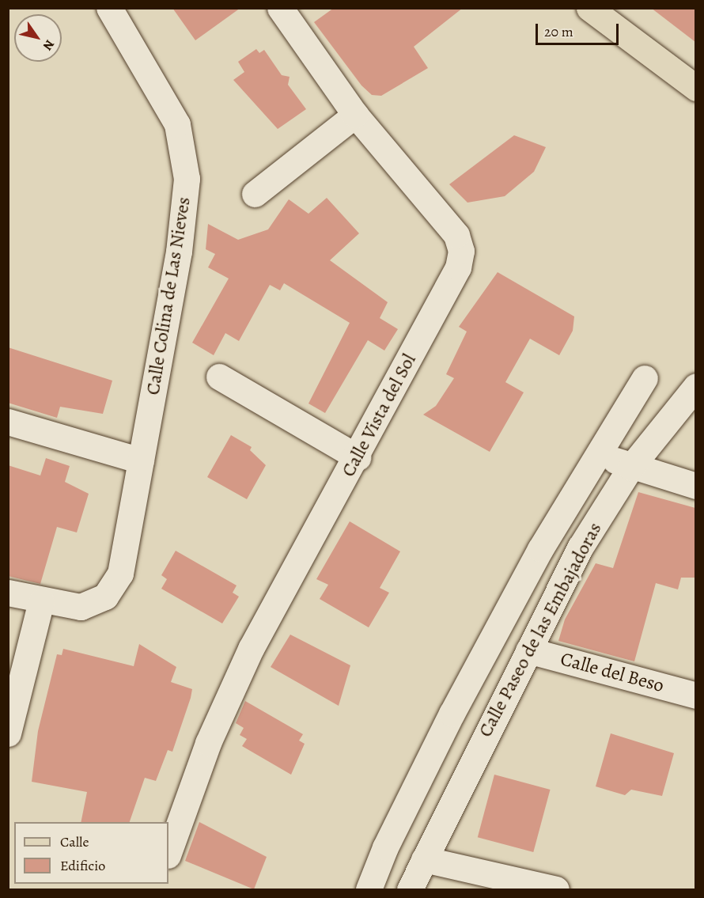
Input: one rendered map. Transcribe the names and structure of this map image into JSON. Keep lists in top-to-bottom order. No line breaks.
{"streets":{"street":["Calle Colina de Las Nieves","Calle Vista del Sol","Calle Paseo de las Embajadoras","Calle del Beso"]},"crossings":[["Calle Paseo de las Embajadoras","Calle del Beso"]],"legend":["Calle","Edificio"],"scale_bar":"20 m","north":"bottom right"}
